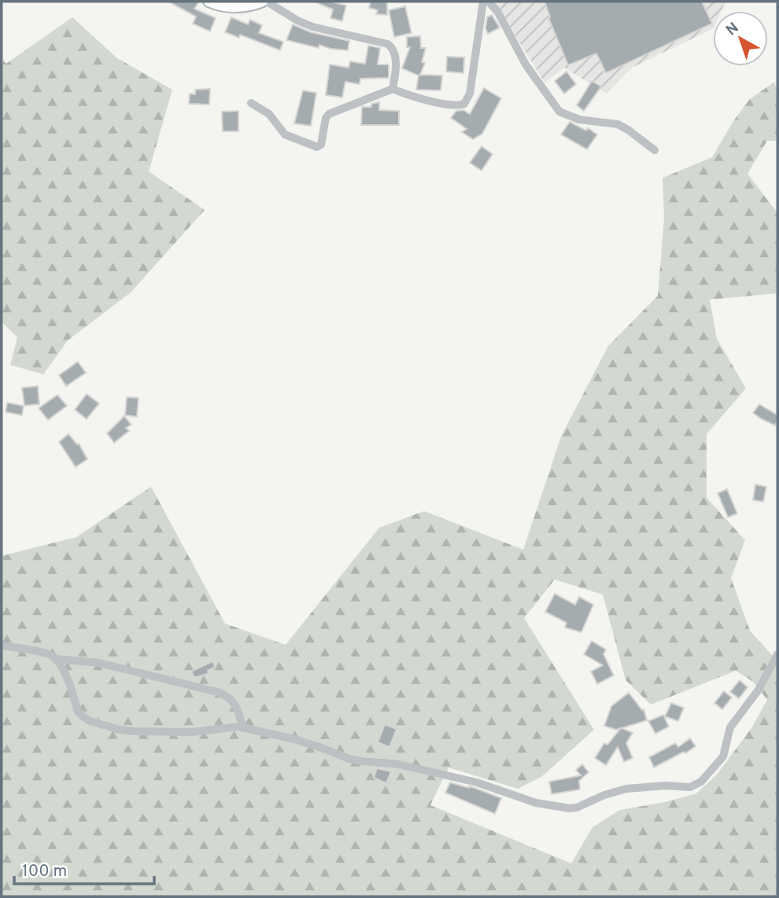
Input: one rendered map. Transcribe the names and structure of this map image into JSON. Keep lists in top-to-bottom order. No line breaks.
{"scale_bar":"100 m","north":"top left"}
